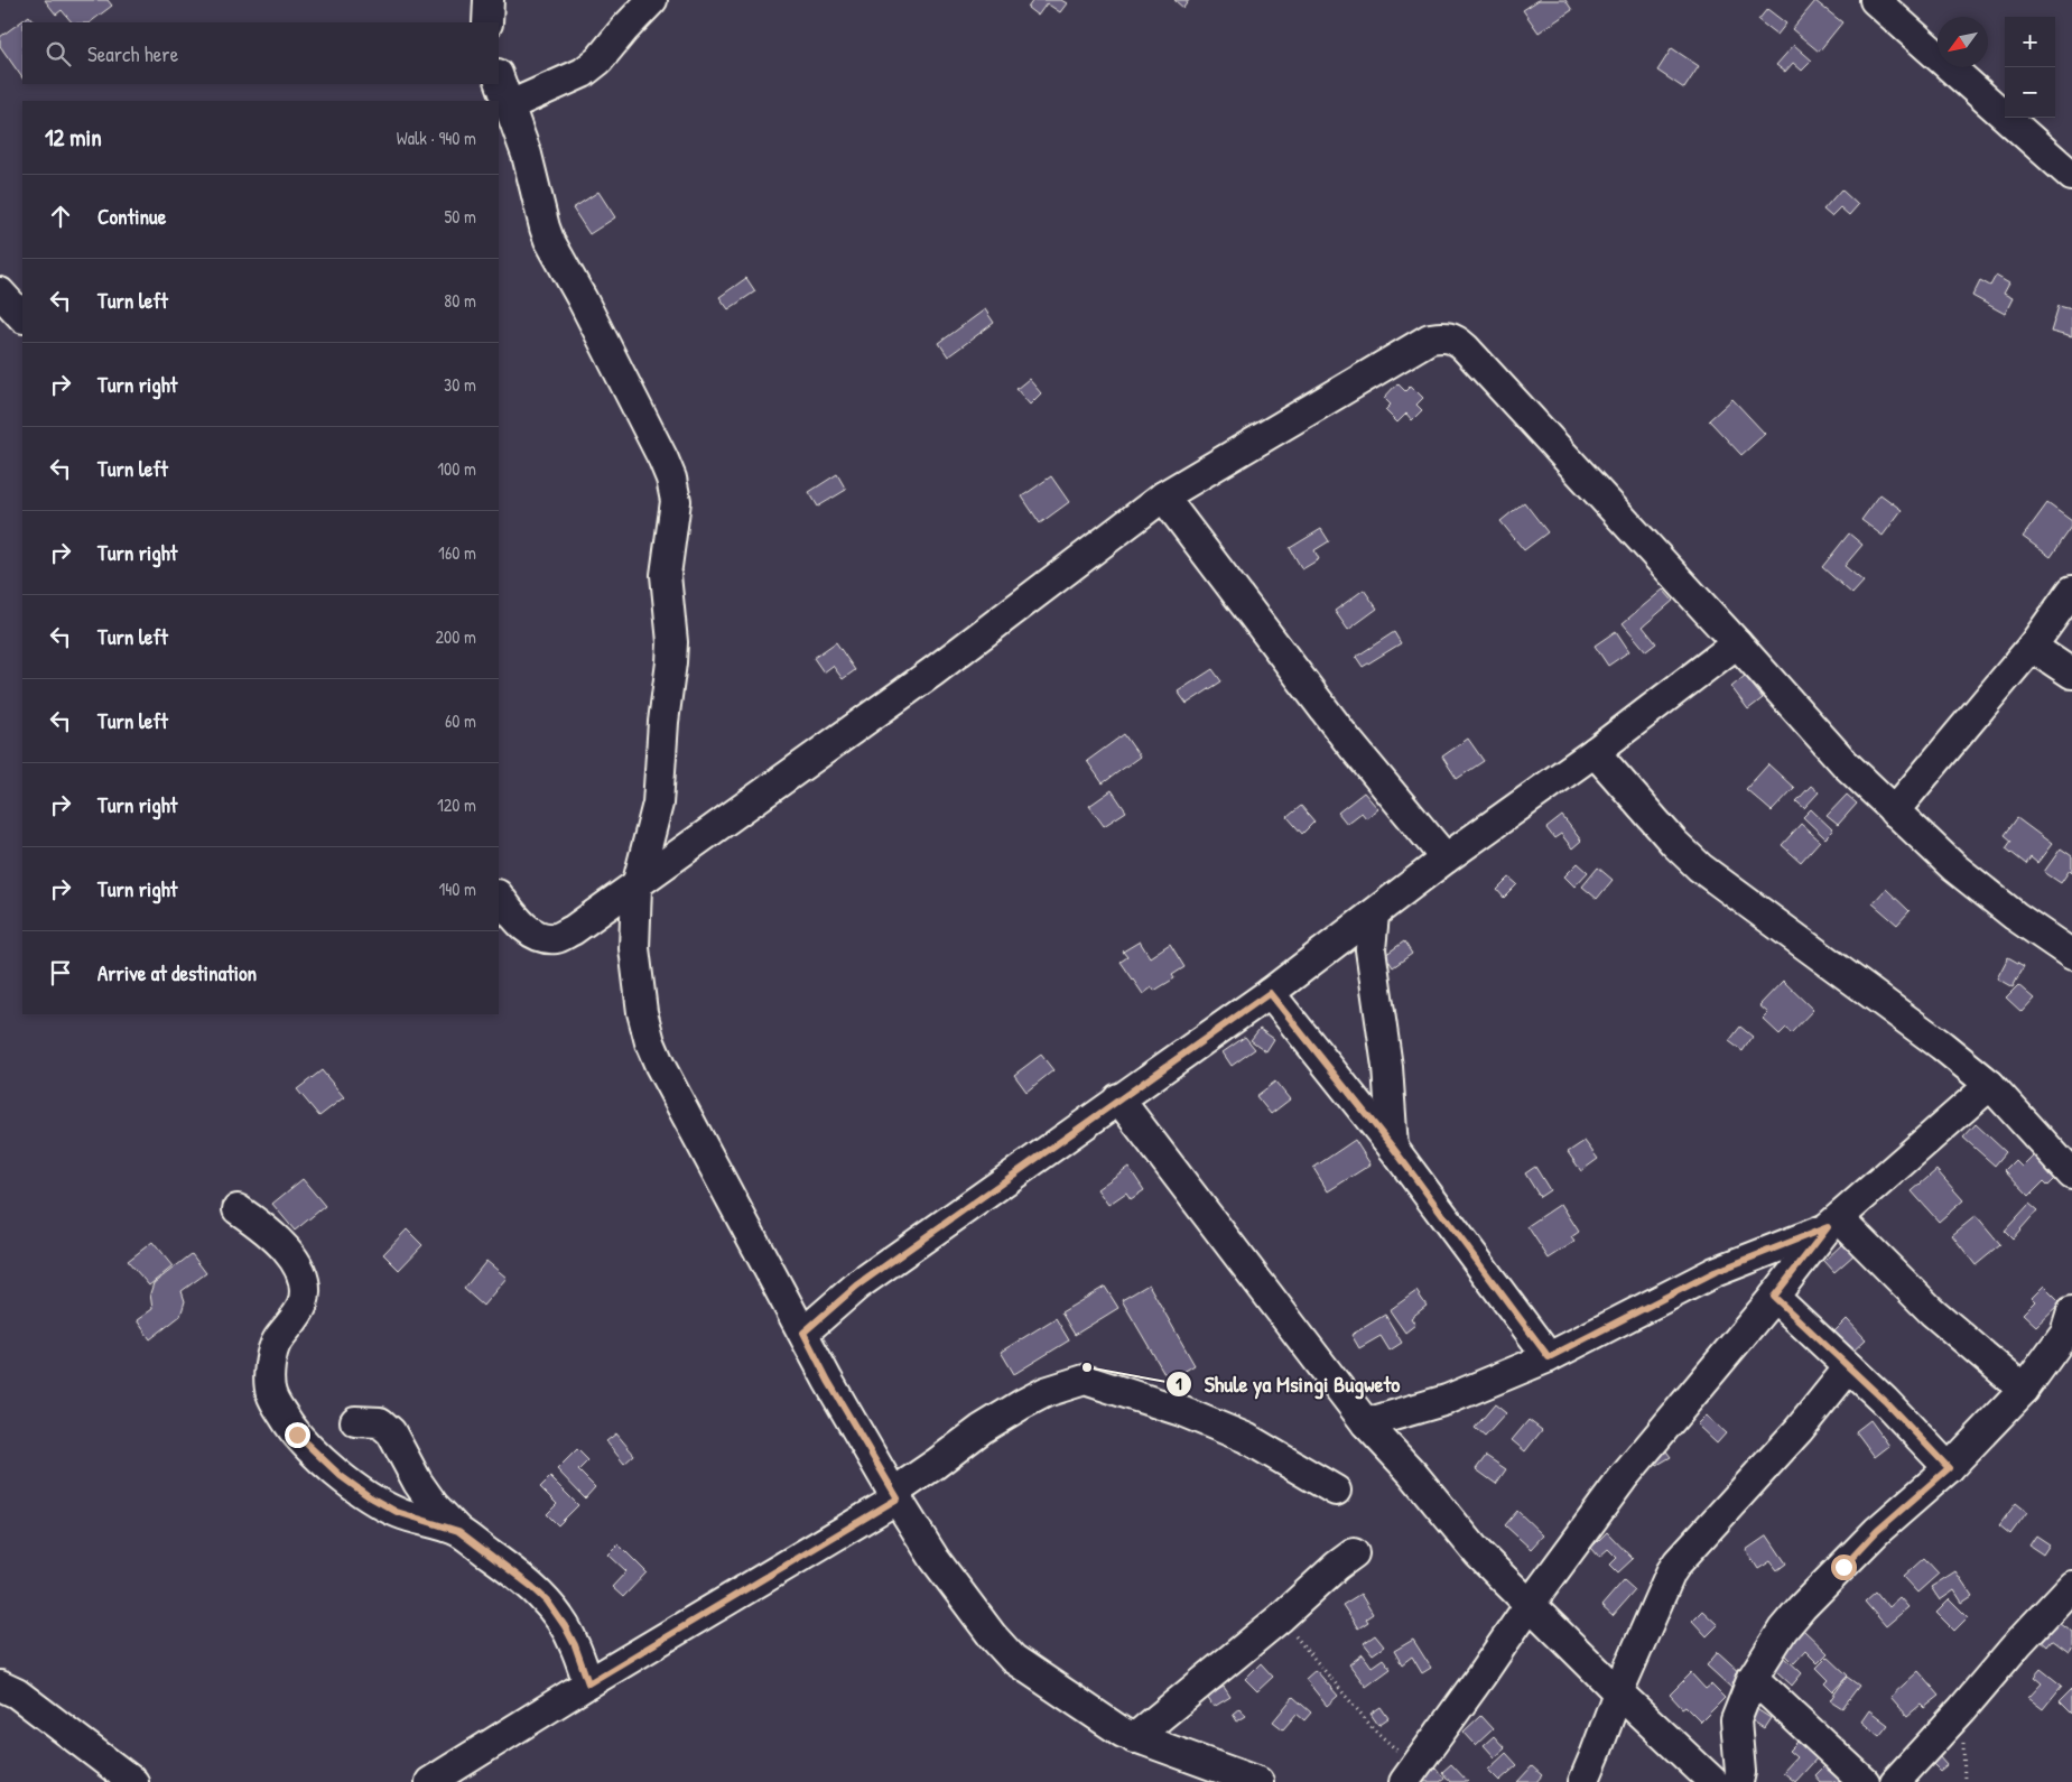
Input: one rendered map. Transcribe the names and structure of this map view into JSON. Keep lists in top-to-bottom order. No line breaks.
{"places":["Shule ya Msingi Bugweto"],"north":"bottom left","page":{"map_buttons":["+","−"],"search":"Search here","heading":["12 min","Walk · 940 m"],"list":[["Continue","50 m"],["Turn left","80 m"],["Turn right","30 m"],["Turn left","100 m"],["Turn right","160 m"],["Turn left","200 m"],["Turn left","60 m"],["Turn right","120 m"],["Turn right","140 m"],"Arrive at destination"]}}
